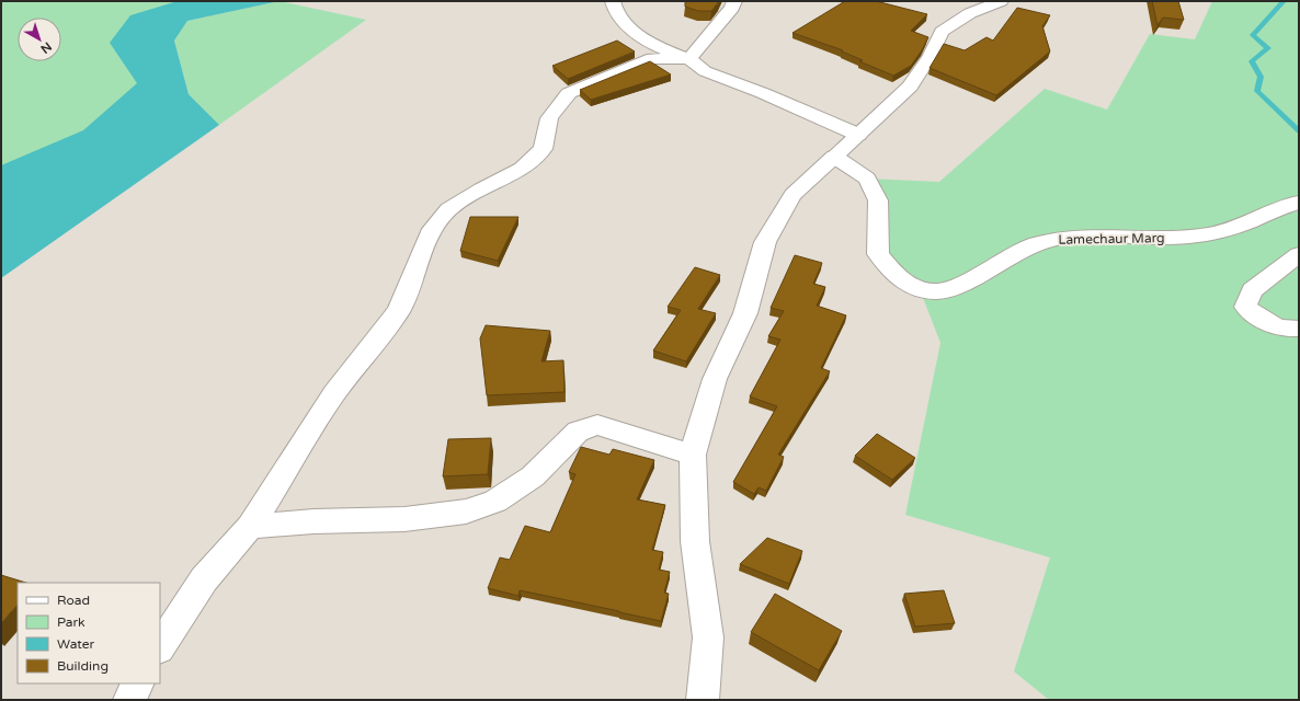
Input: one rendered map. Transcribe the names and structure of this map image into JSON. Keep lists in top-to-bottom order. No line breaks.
{"streets":{"street":["Lamechaur Marg"]},"legend":["Road","Park","Water","Building"],"north":"bottom right"}
